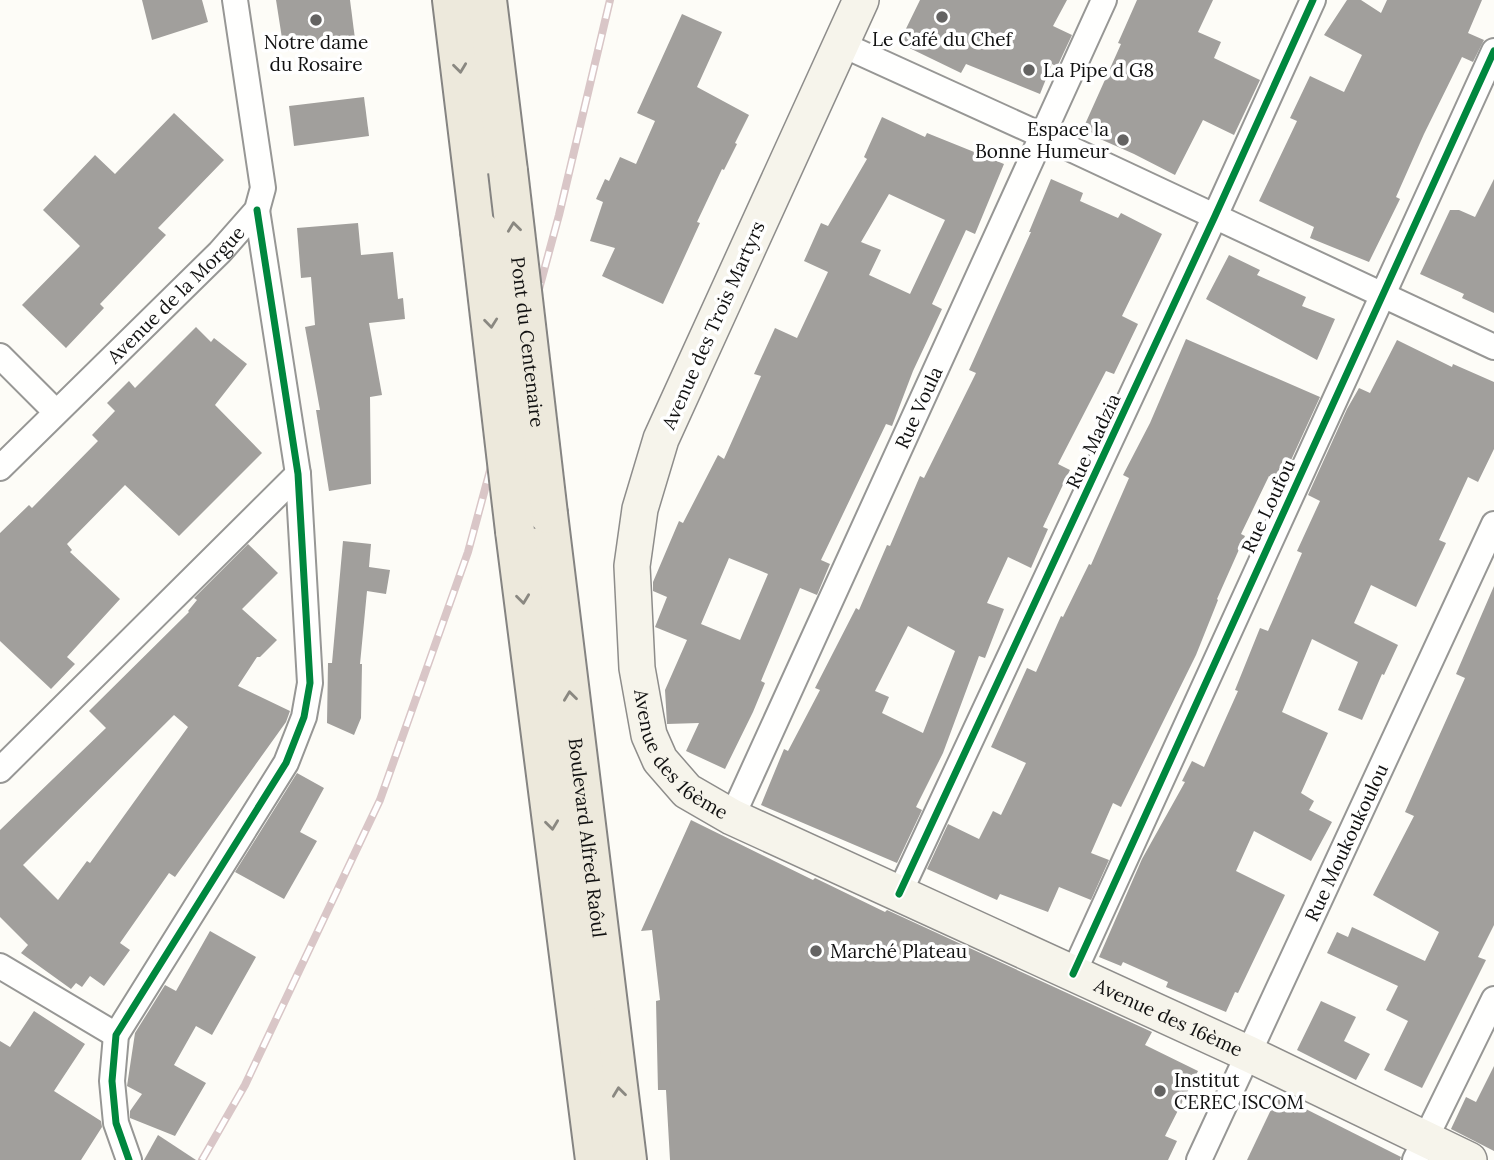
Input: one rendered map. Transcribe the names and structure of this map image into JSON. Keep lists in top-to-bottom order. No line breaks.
{"streets":{"main road":["Avenue des Trois Martyrs","Pont du Centenaire","Avenue des 16ème","Boulevard Alfred Raôul"],"street":["Avenue de la Morgue","Rue Voula","Rue Madzia","Rue Loufou","Rue Moukoukoulou"]},"crossings":[["Avenue des Trois Martyrs","Avenue des 16ème"],["Pont du Centenaire","Boulevard Alfred Raôul"],["Rue Voula","Avenue des 16ème"],["Rue Madzia","Avenue des 16ème"],["Rue Loufou","Avenue des 16ème"],["Avenue des 16ème","Rue Moukoukoulou"]],"places":["Le Café du Chef","Notre dame du Rosaire","La Pipe d G8","Espace la Bonne Humeur","Marché Plateau","Institut CEREC ISCOM"]}
